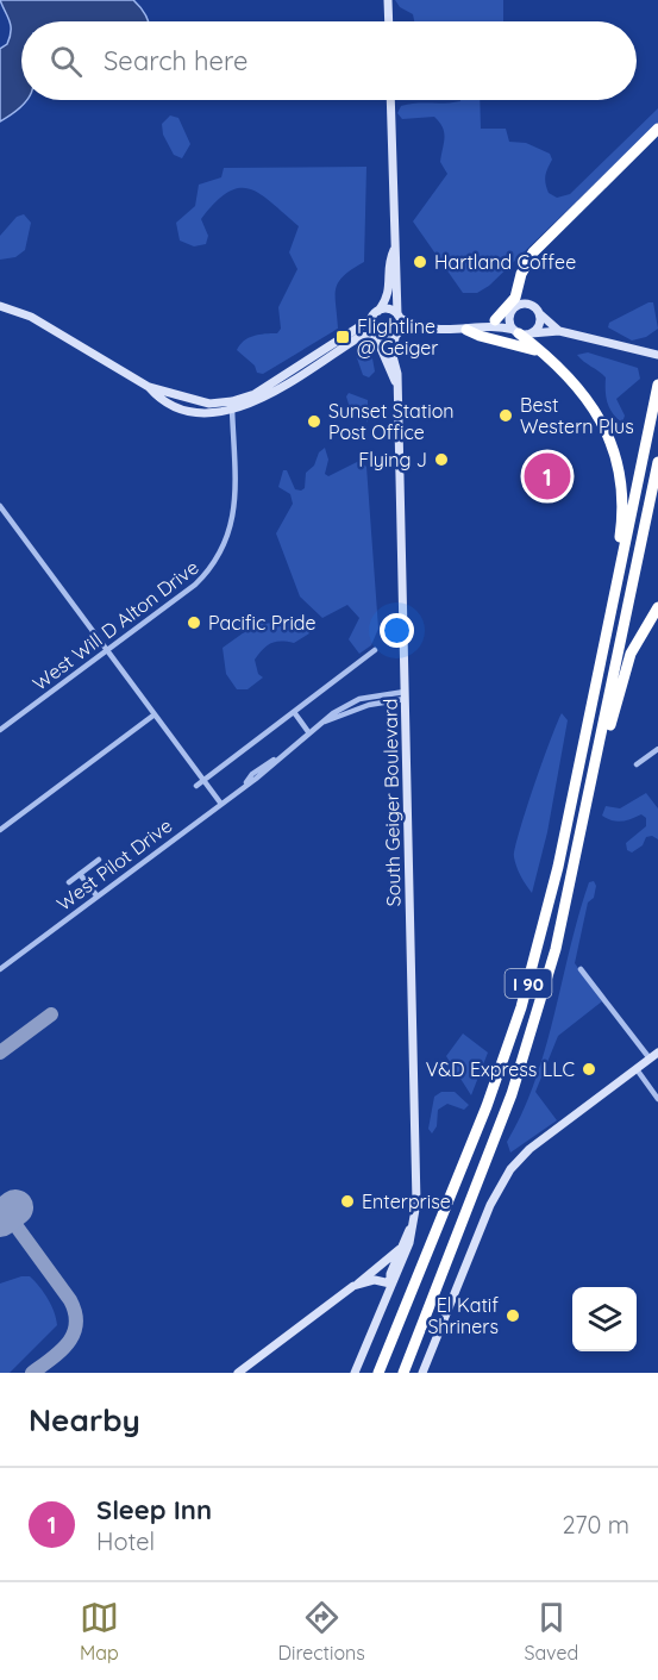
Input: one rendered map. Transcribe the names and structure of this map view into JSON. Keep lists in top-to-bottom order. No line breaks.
{"streets":{"highway":["I 90"],"street":["West Will D Alton Drive","South Geiger Boulevard","West Pilot Drive"]},"crossings":[["South Geiger Boulevard","West Pilot Drive"]],"places":{"other":["Hartland Coffee","Best Western Plus","Sunset Station Post Office","Flying J","Pacific Pride","V&D Express LLC","Enterprise","El Katif Shriners"],"transit":["Flightline @ Geiger"]},"page":{"search":"Search here","pins":"1","heading":"Nearby","list":[{"mark":"1","name":"Sleep Inn","note":"Hotel","value":"270 m"}],"nav":["Map","Directions","Saved"]}}
